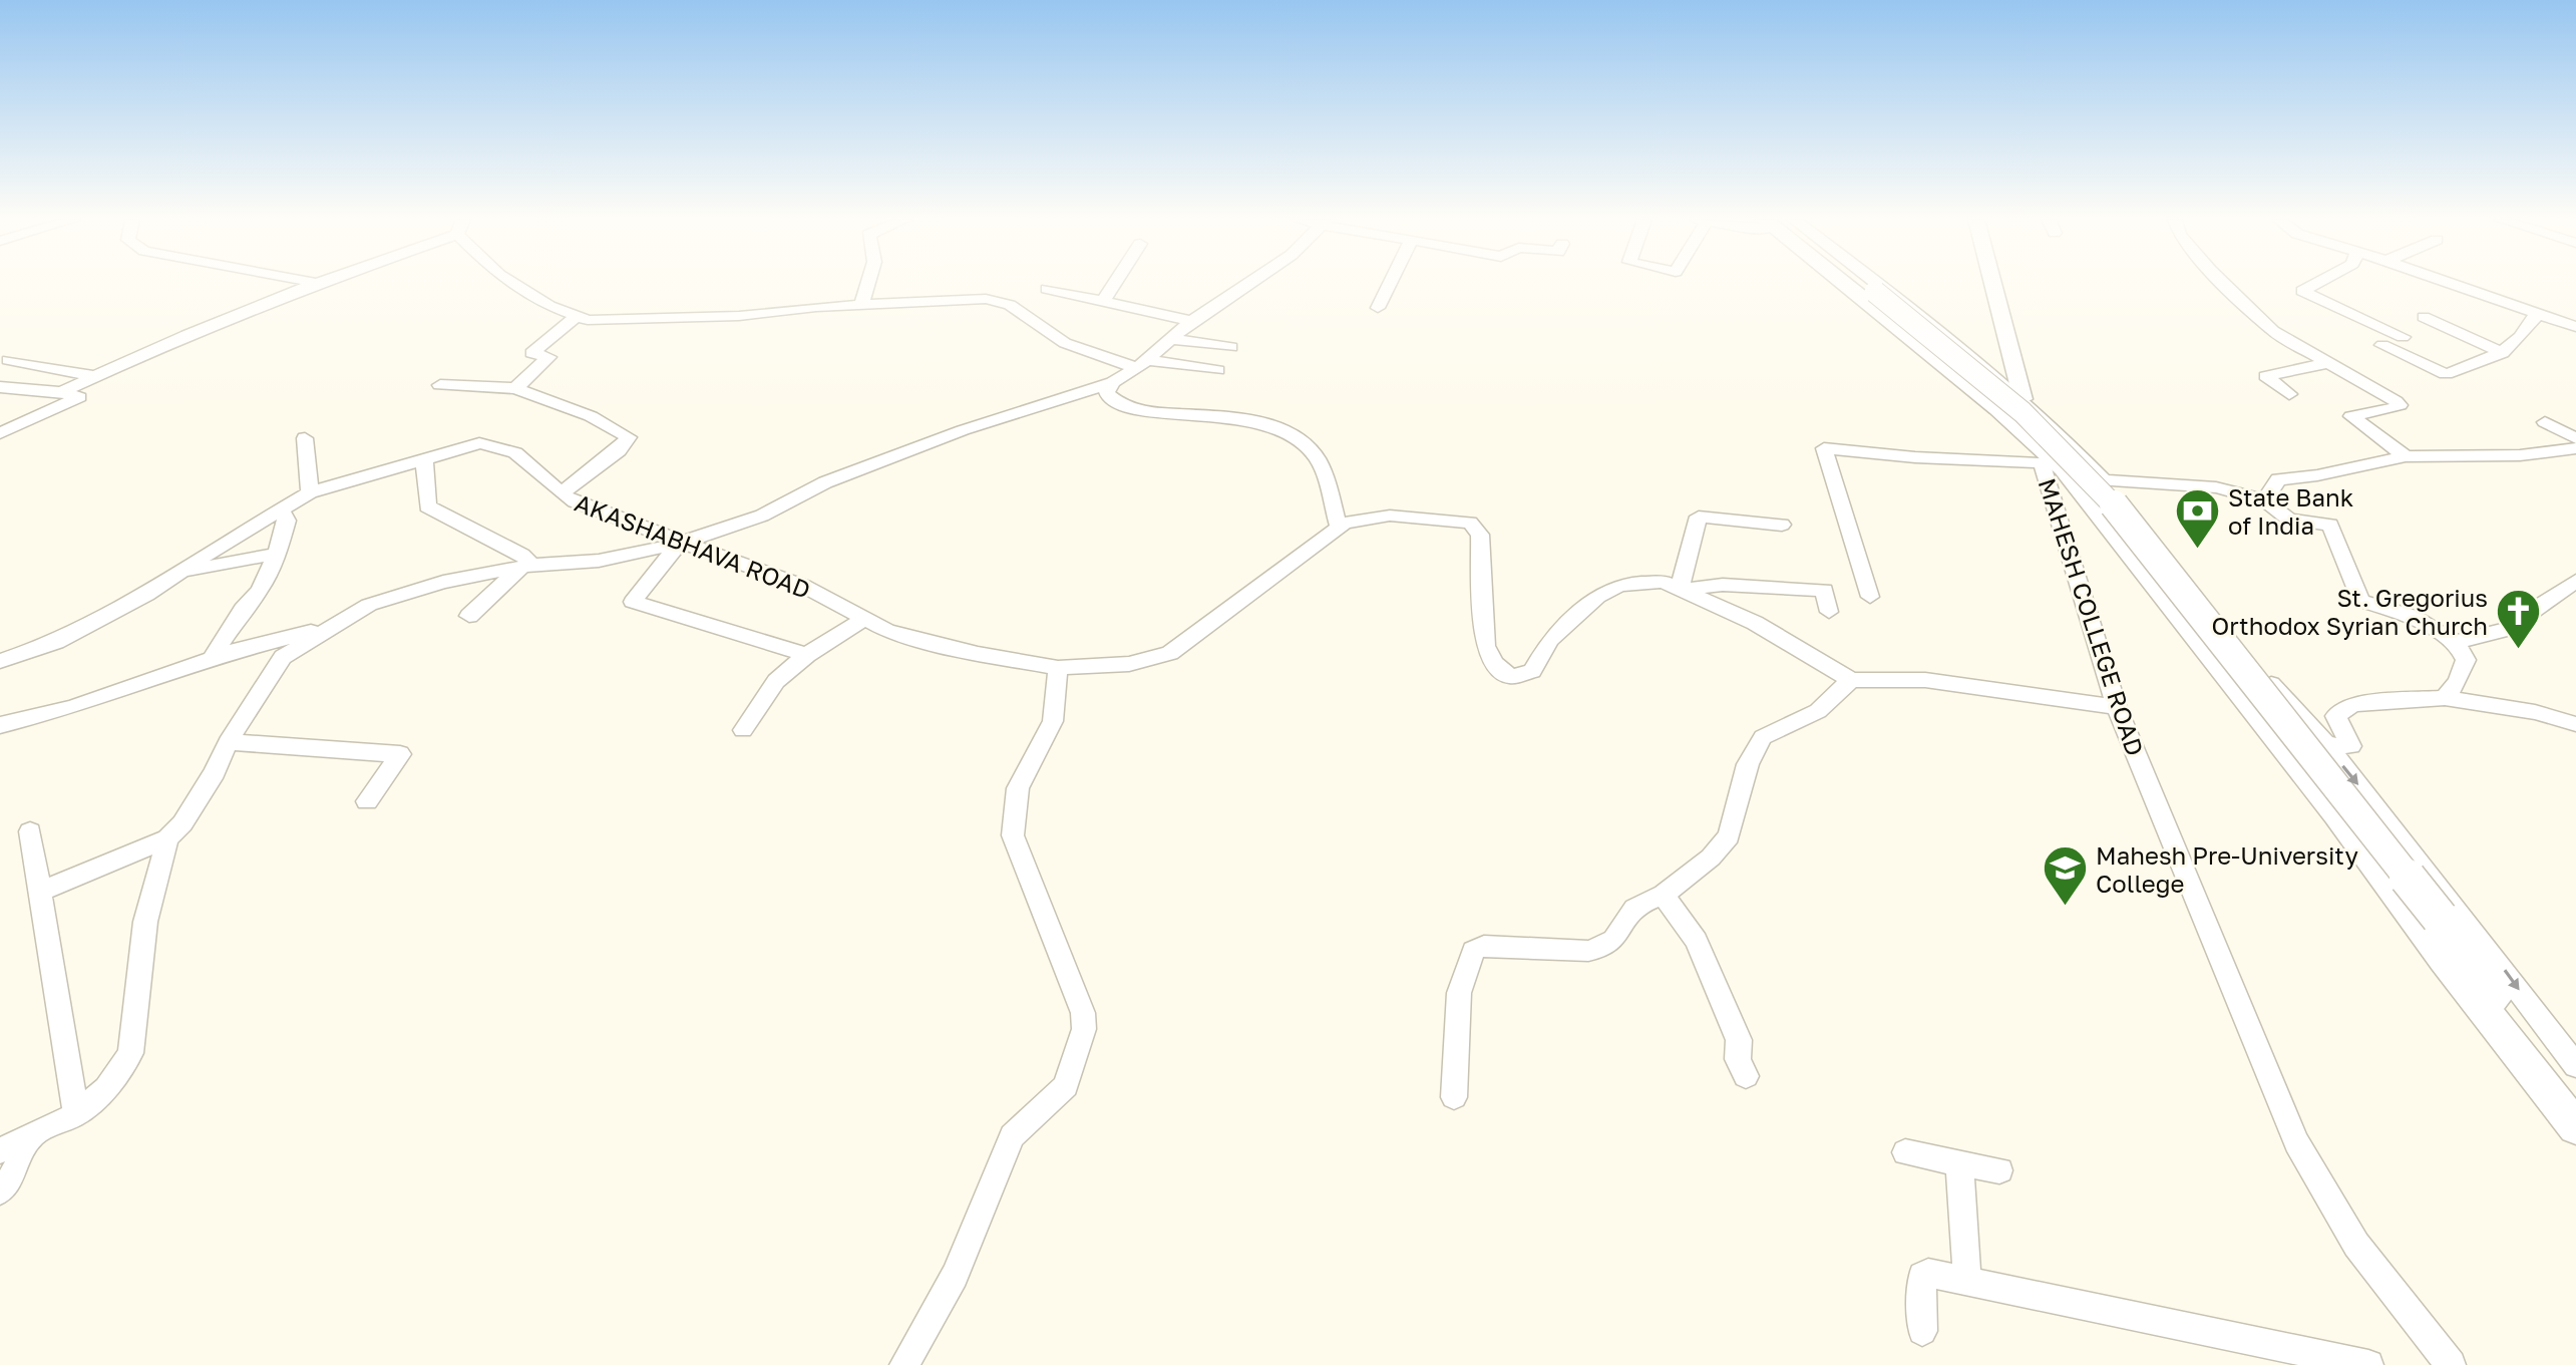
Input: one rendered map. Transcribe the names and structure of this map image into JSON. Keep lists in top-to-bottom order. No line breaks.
{"streets":{"street":["AKASHABHAVA ROAD","MAHESH COLLEGE ROAD"]},"places":{"bank":["State Bank of India"],"church":["St. Gregorius Orthodox Syrian Church"],"school or university":["Mahesh Pre-University College"]}}
